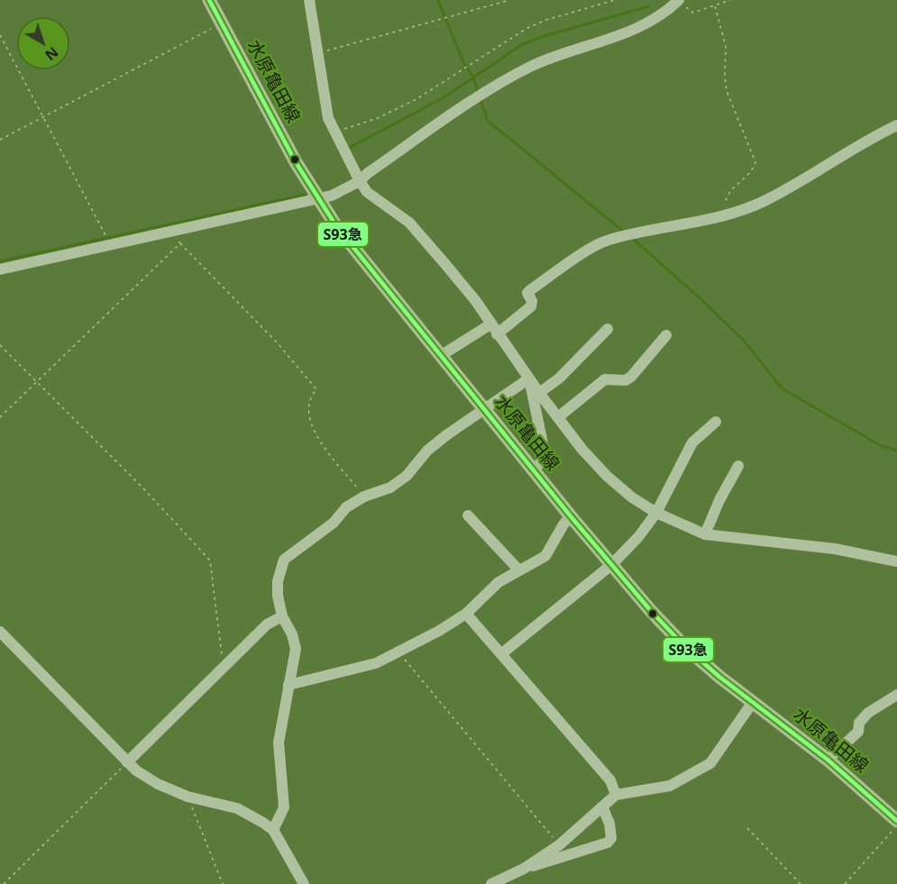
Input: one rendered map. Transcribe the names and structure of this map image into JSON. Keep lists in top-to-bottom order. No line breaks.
{"streets":{"main road":["水原亀田線"]},"lines":["transit line S93急"],"north":"bottom right"}
